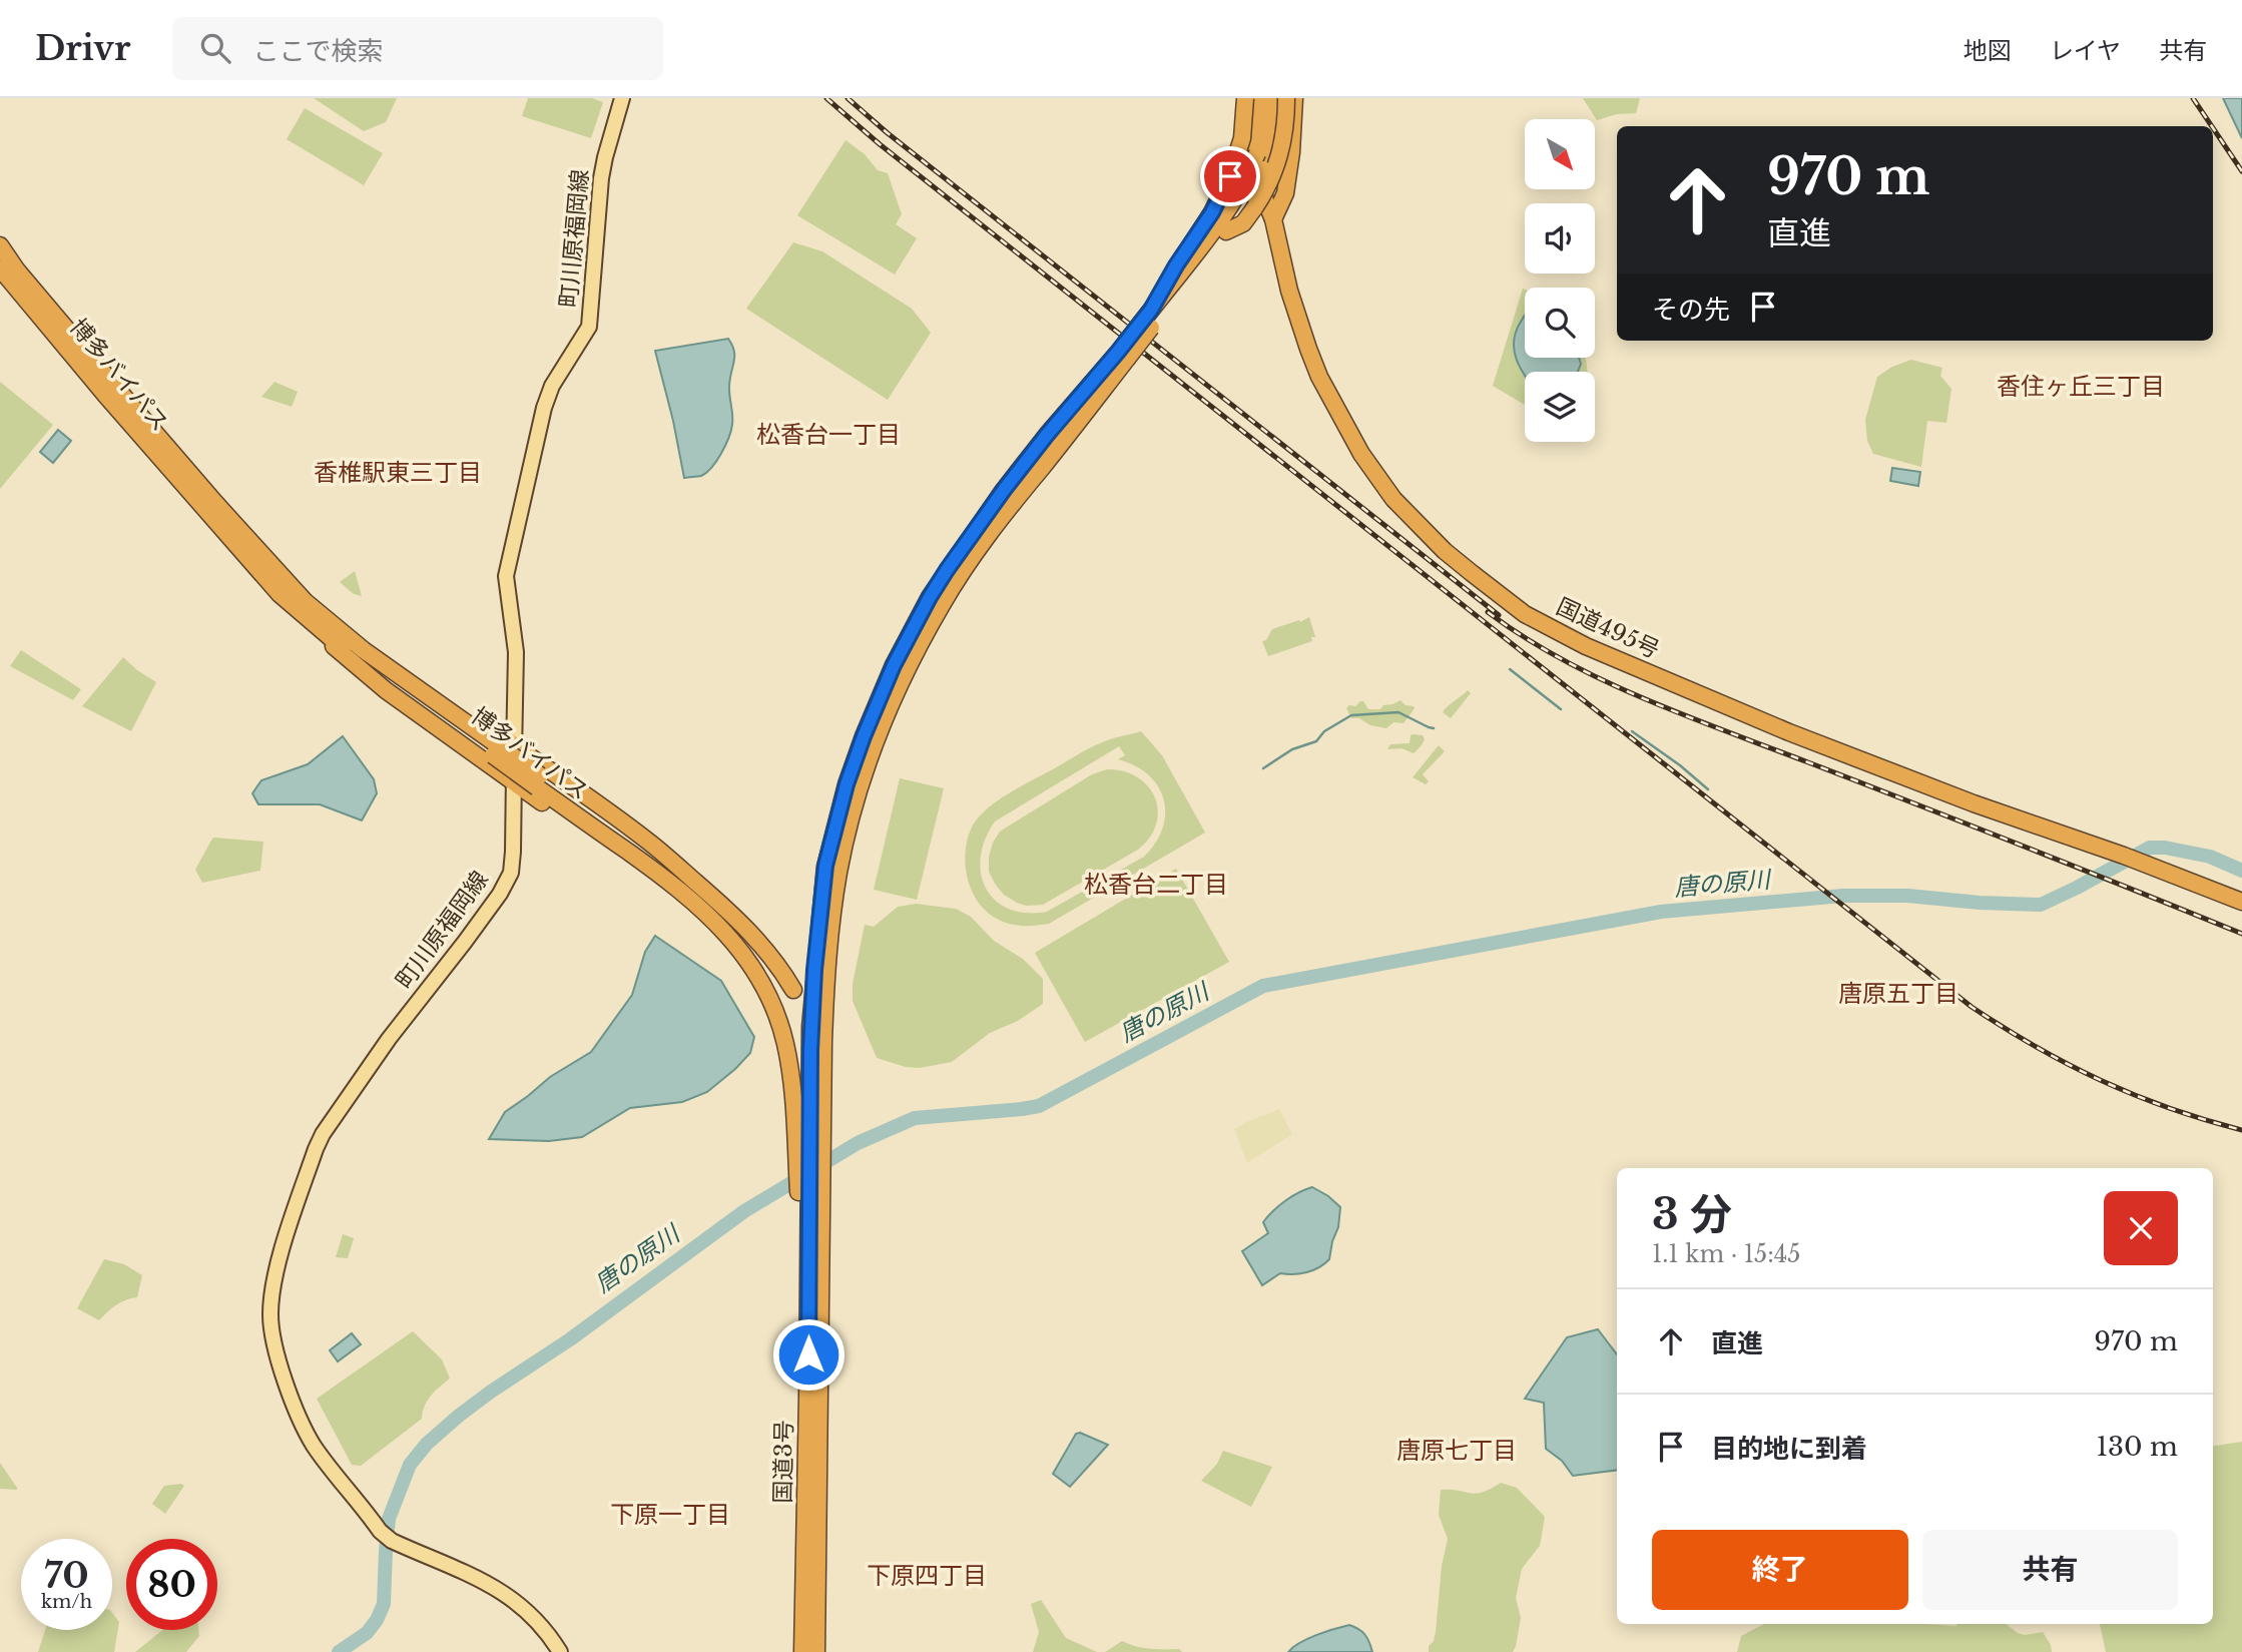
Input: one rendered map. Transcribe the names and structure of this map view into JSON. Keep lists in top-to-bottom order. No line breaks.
{"streets":{"highway":["博多バイパス","国道495号","国道3号"],"main road":["町川原福岡線"]},"crossings":[["博多バイパス","国道3号"]],"districts":["香住ヶ丘三丁目","松香台一丁目","香椎駅東三丁目","松香台二丁目","唐原五丁目","唐原七丁目","下原一丁目","下原四丁目"],"water":["唐の原川"],"north":"bottom right","page":{"header":"Drivr","search":"ここで検索","nav":["地図","レイヤ","共有"],"turn":["970 m","直進"],"then":"その先","heading":["3 分","1.1 km · 15:45"],"list":[{"name":"直進","value":"970 m"},{"name":"目的地に到着","value":"130 m"}],"buttons":["終了","共有"],"speed":"70 km/h","limit":"80"}}
